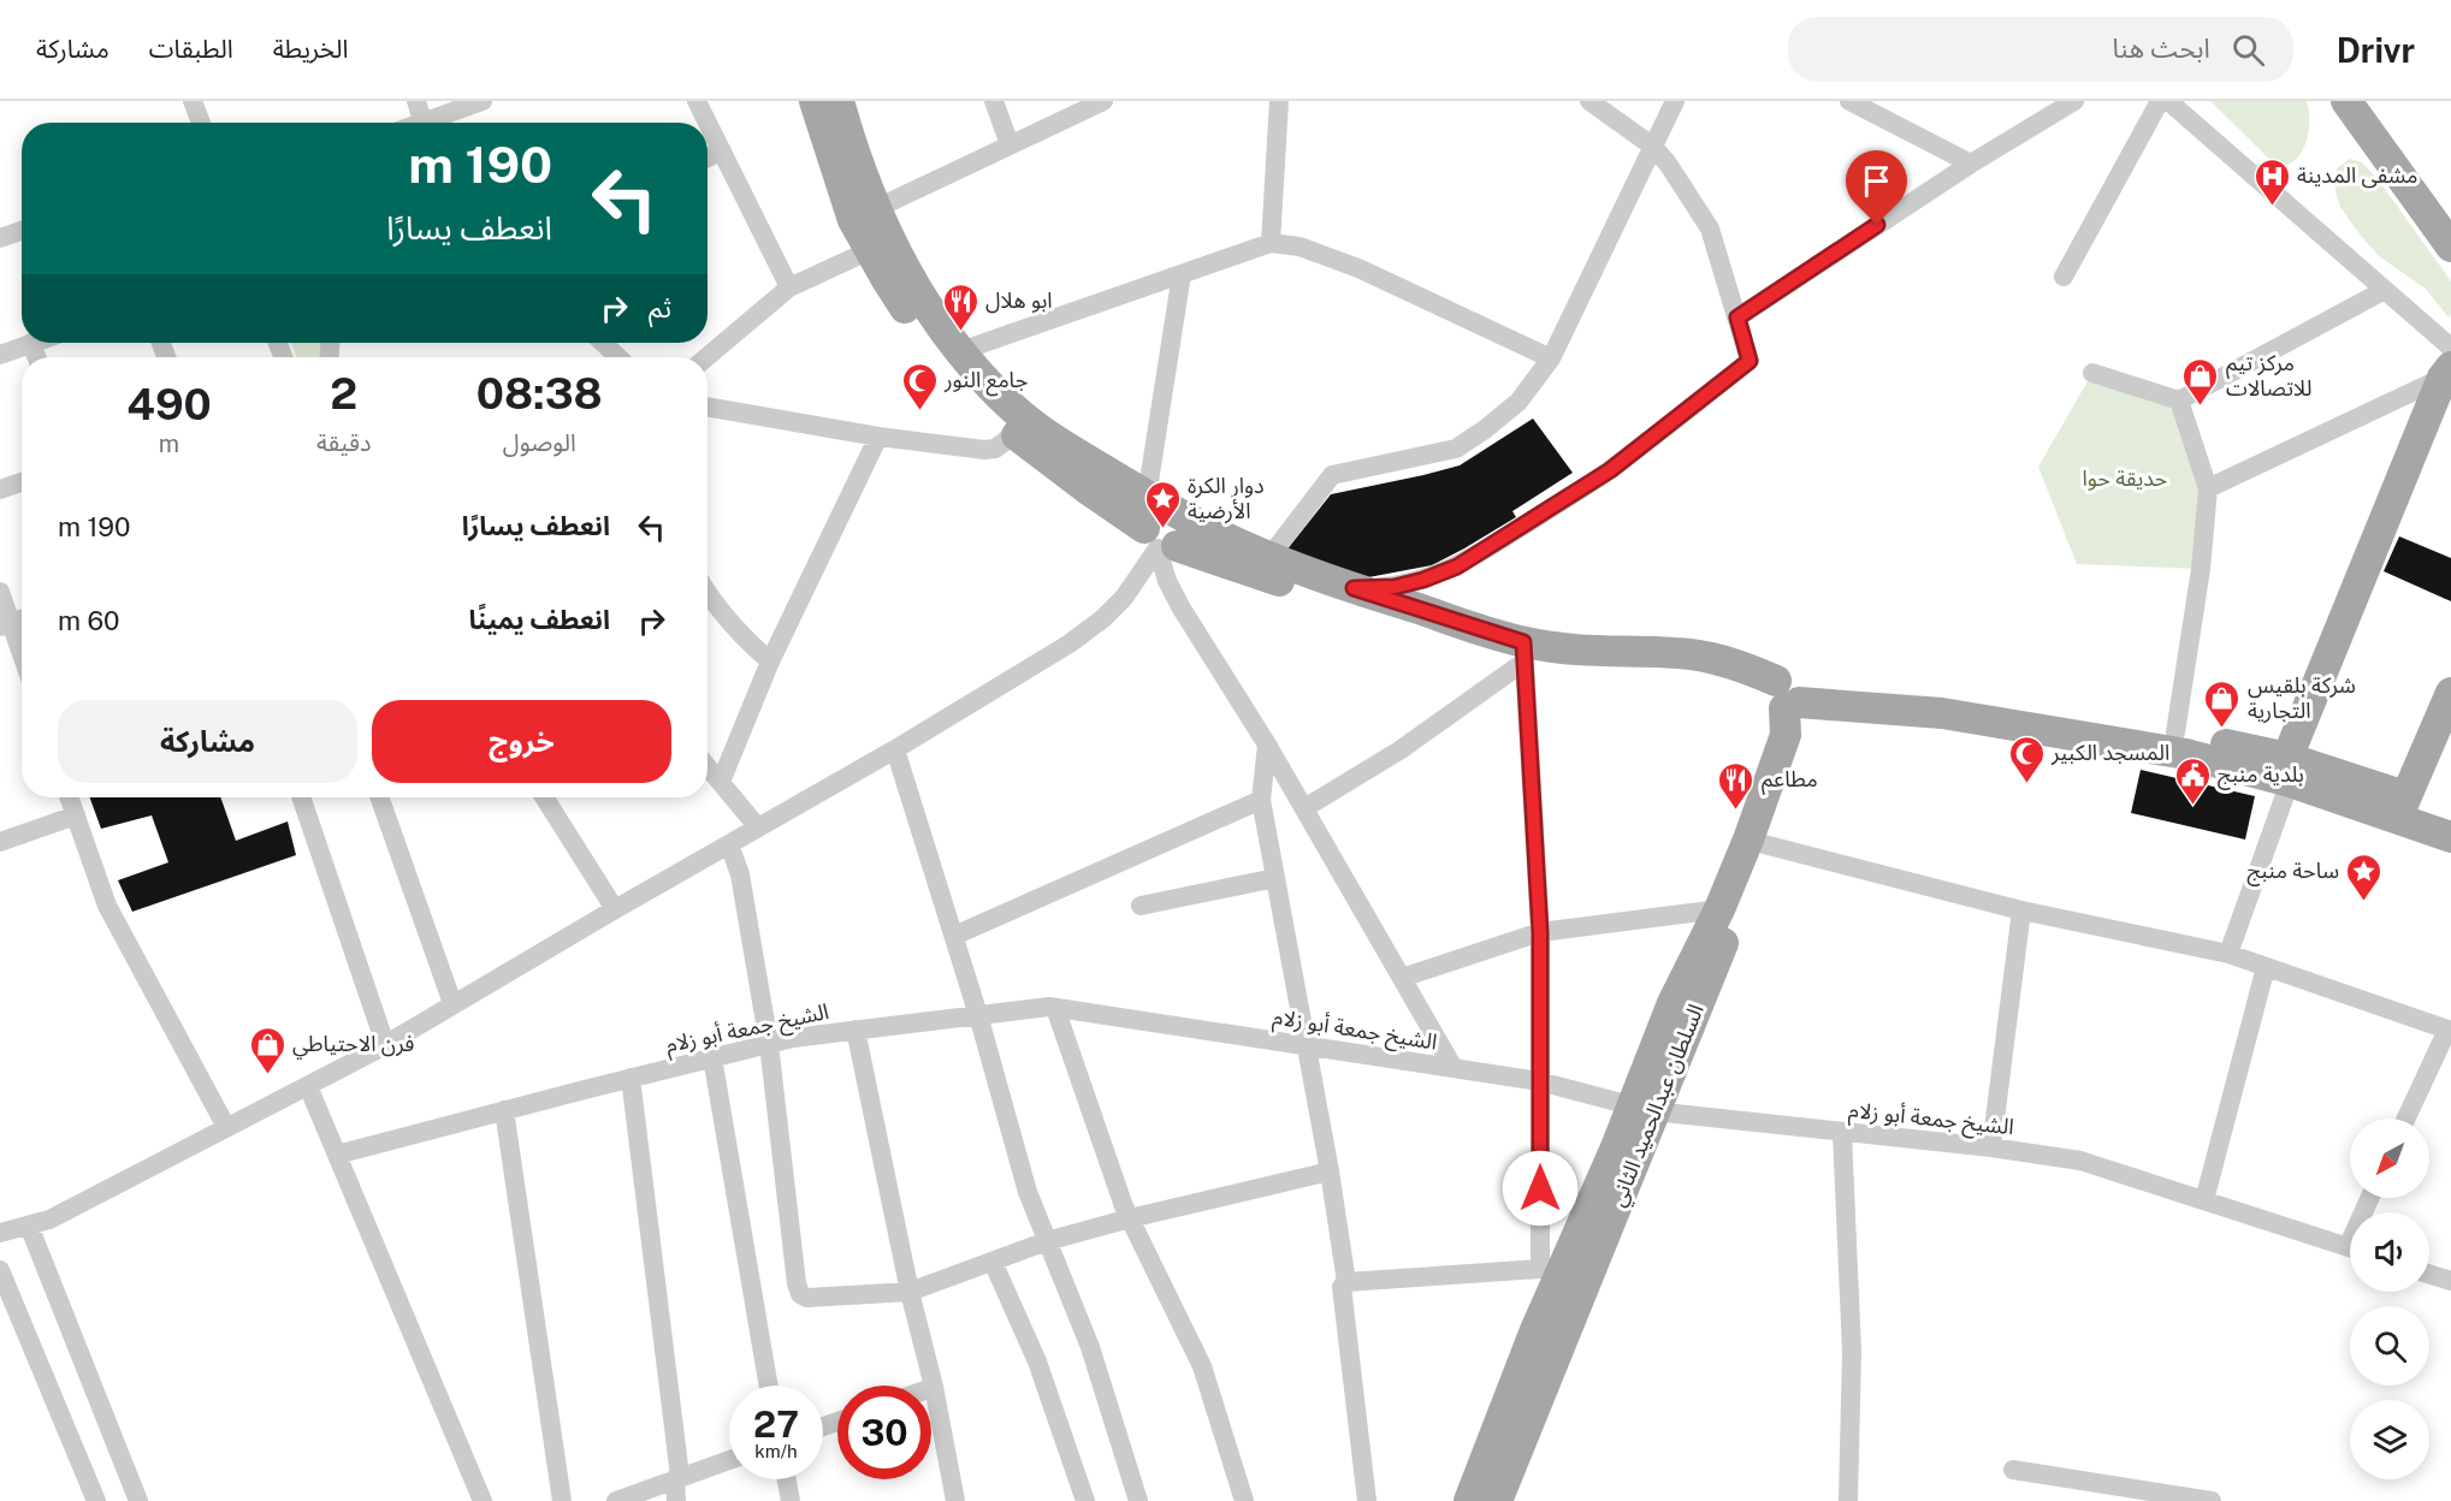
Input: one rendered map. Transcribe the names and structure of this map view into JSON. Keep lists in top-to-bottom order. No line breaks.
{"streets":{"main road":["السلطان عبدالحميد الثاني"],"street":["الشيخ جمعة أبو زلام"]},"crossings":[["الشيخ جمعة أبو زلام","السلطان عبدالحميد الثاني"]],"parks":["حديقة حوا"],"places":{"hospital":["مشفى المدينة"],"restaurant":["ابو هلال","مطاعم"],"shop":["مركز تيم للاتصالات","شركة بلقيس التجارية","فرن الاحتياطي"],"mosque":["جامع النور","المسجد الكبير"],"place":["دوار الكرة الأرضية","ساحة منبج"],"public building":["بلدية منبج"]},"north":"bottom left","page":{"header":"Drivr","search":"ابحث هنا","nav":["الخريطة","الطبقات","مشاركة"],"turn":["190 m","انعطف يسارًا"],"then":"ثم","eta":["08:38","الوصول","2","دقيقة","490","m"],"list":[{"name":"انعطف يسارًا","value":"190 m"},{"name":"انعطف يمينًا","value":"60 m"}],"buttons":["خروج","مشاركة"],"speed":"27 km/h","limit":"30"}}
